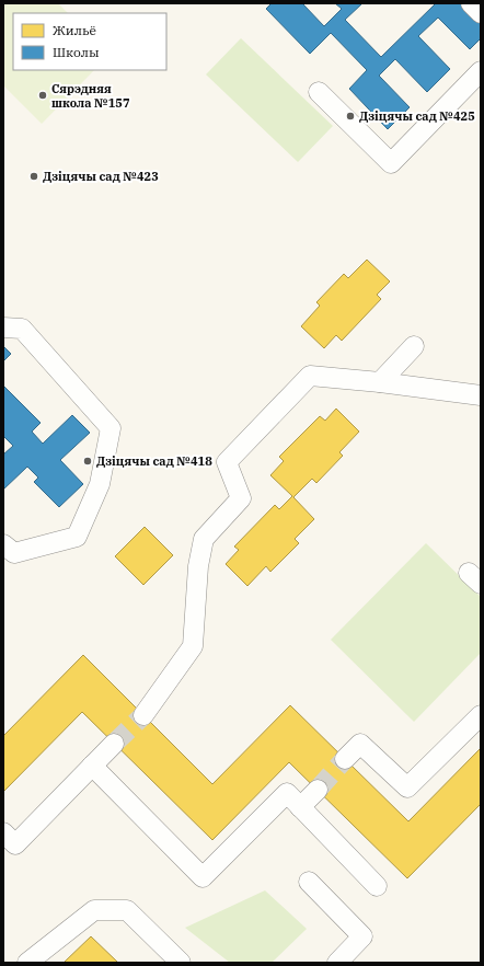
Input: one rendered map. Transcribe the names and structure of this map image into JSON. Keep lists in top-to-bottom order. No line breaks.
{"places":["Сярэдняя школа №157","Дзіцячы сад №425","Дзіцячы сад №423","Дзіцячы сад №418"],"legend":["Жильё","Школы"]}
